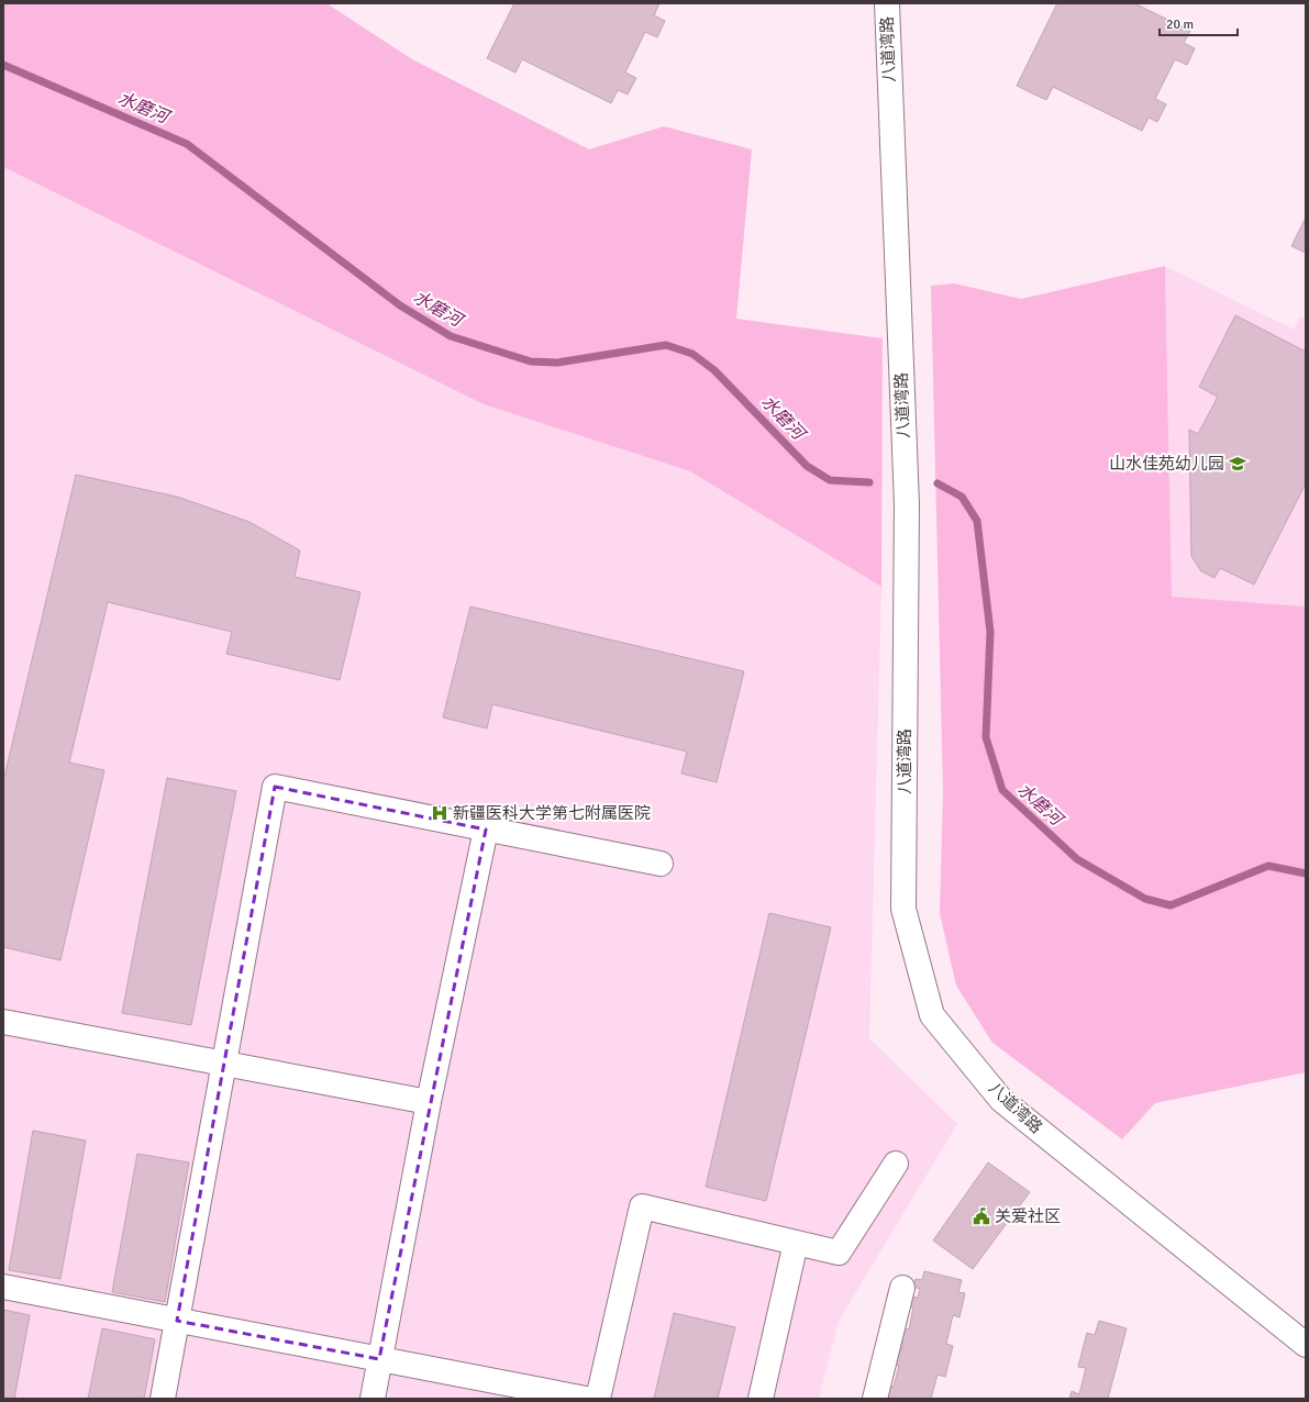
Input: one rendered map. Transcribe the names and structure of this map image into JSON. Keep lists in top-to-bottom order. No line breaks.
{"streets":{"street":["八道湾路"]},"water":["水磨河"],"places":{"school or university":["山水佳苑幼儿园"],"hospital":["新疆医科大学第七附属医院"],"public building":["关爱社区"]},"scale_bar":"20 m"}
